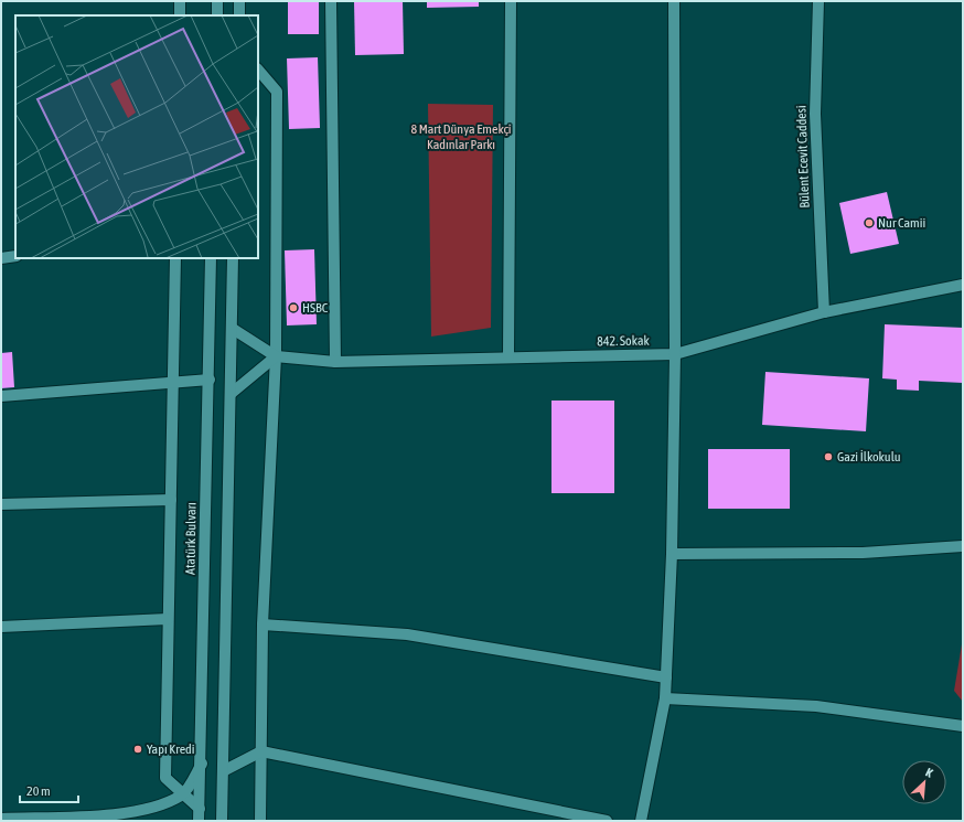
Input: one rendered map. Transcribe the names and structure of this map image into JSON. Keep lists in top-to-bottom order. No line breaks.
{"streets":{"street":["Bülent Ecevit Caddesi","842. Sokak","Atatürk Bulvarı"]},"crossings":[["Bülent Ecevit Caddesi","842. Sokak"]],"parks":["8 Mart Dünya Emekçi Kadınlar Parkı"],"places":["Nur Camii","HSBC","Gazi İlkokulu","Yapı Kredi"],"scale_bar":"20 m","north":"top right"}
